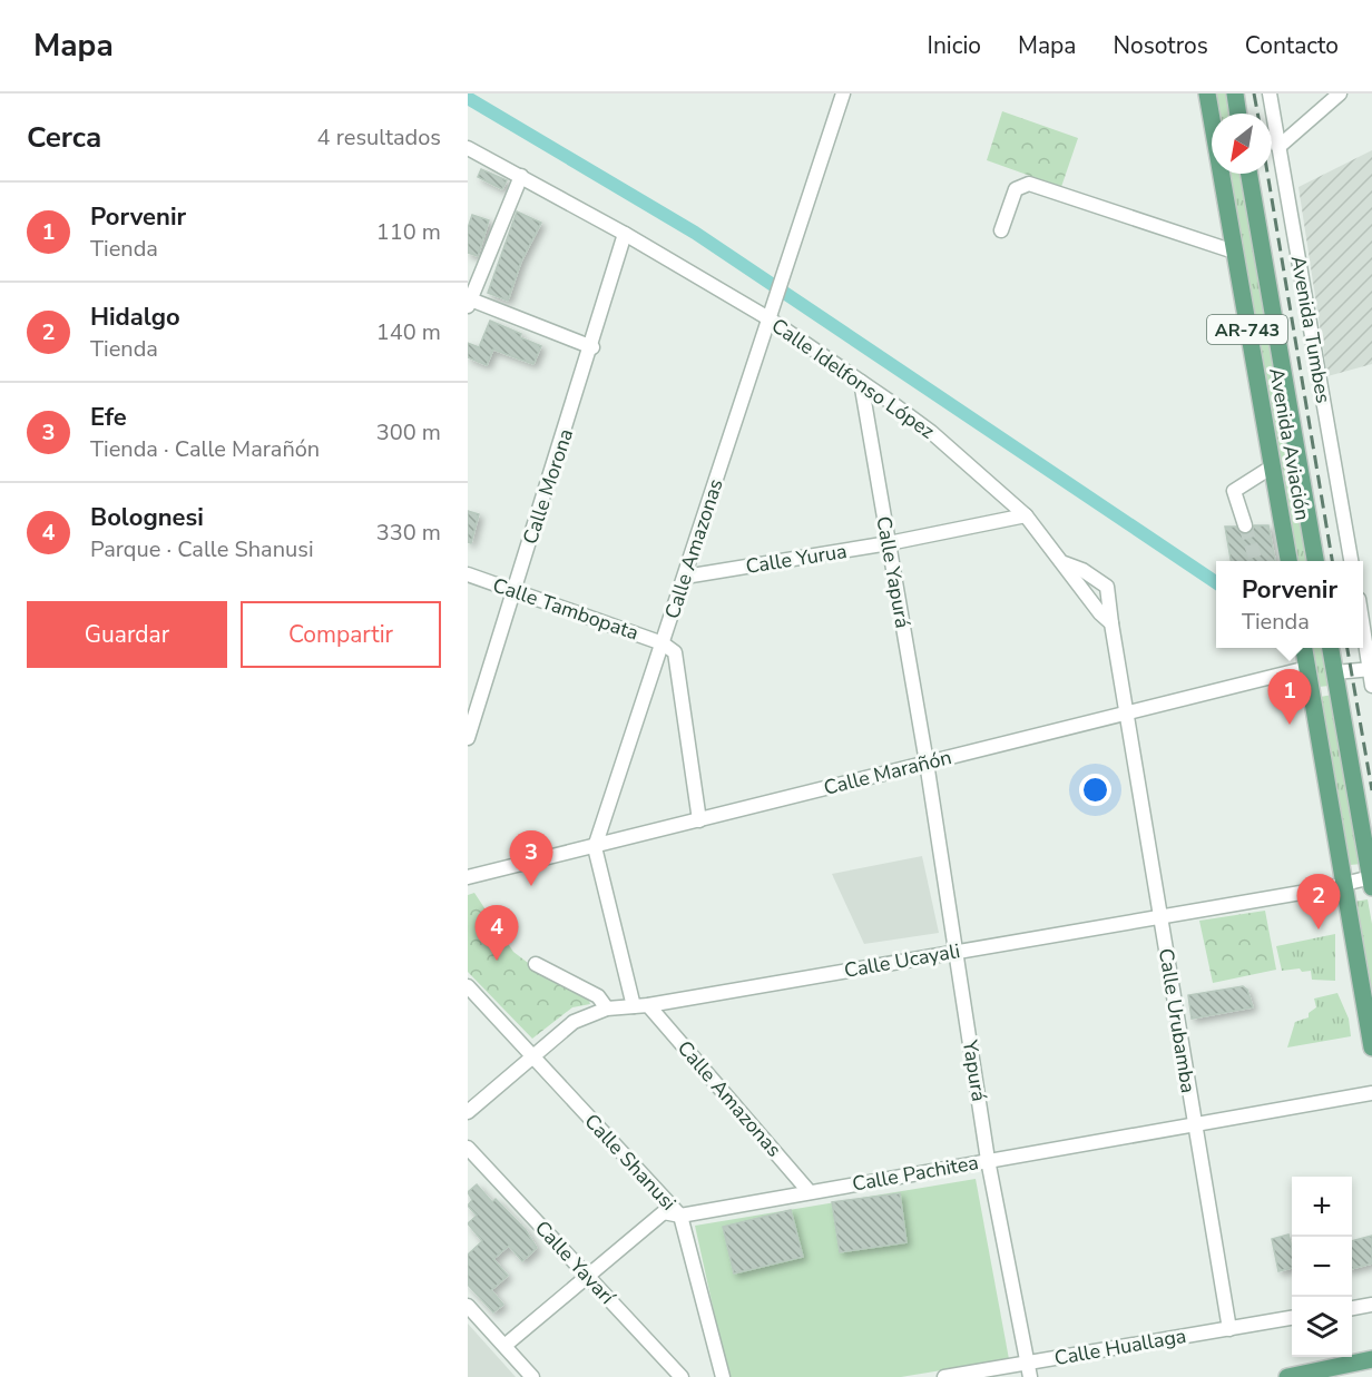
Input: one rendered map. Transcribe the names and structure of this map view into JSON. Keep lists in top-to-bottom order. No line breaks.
{"streets":{"main road":["AR-743","Avenida Aviación"],"street":["Avenida Tumbes","Calle Idelfonso López","Calle Morona","Calle Amazonas","Calle Yurua","Calle Yapurá","Calle Tambopata","Calle Marañón","Calle Ucayali","Calle Urubamba","Yapurá","Calle Shanusi","Calle Pachitea","Calle Yavarí","Calle Huallaga"]},"crossings":[["Calle Idelfonso López","Calle Morona"],["Calle Idelfonso López","Calle Amazonas"],["Calle Idelfonso López","Calle Yurua"],["Calle Idelfonso López","Calle Yapurá"],["Calle Morona","Calle Tambopata"],["Calle Amazonas","Calle Yurua"],["Calle Amazonas","Calle Tambopata"],["Calle Amazonas","Calle Marañón"],["Calle Amazonas","Calle Ucayali"],["Calle Amazonas","Calle Pachitea"],["Calle Yurua","Calle Yapurá"],["Calle Yapurá","Calle Marañón"],["Calle Yapurá","Yapurá"],["Calle Marañón","Calle Urubamba"],["Calle Marañón","Yapurá"],["Calle Ucayali","Calle Urubamba"],["Calle Ucayali","Yapurá"],["Calle Ucayali","Calle Shanusi"],["Calle Urubamba","Calle Pachitea"],["Calle Urubamba","Calle Huallaga"],["Yapurá","Calle Pachitea"],["Yapurá","Calle Huallaga"],["Calle Shanusi","Calle Pachitea"],["Calle Pachitea","Calle Yavarí"]],"north":"bottom left","page":{"header":"Mapa","nav":["Inicio","Mapa","Nosotros","Contacto"],"heading":["Cerca","4 resultados"],"list":[{"mark":"1","name":"Porvenir","note":"Tienda","value":"110 m"},{"mark":"2","name":"Hidalgo","note":"Tienda","value":"140 m"},{"mark":"3","name":"Efe","note":"Tienda · Calle Marañón","value":"300 m"},{"mark":"4","name":"Bolognesi","note":"Parque · Calle Shanusi","value":"330 m"}],"popup":["Porvenir","Tienda"],"buttons":["Guardar","Compartir"],"pins":["1","3","2","4"],"map_buttons":["+","−"]}}
